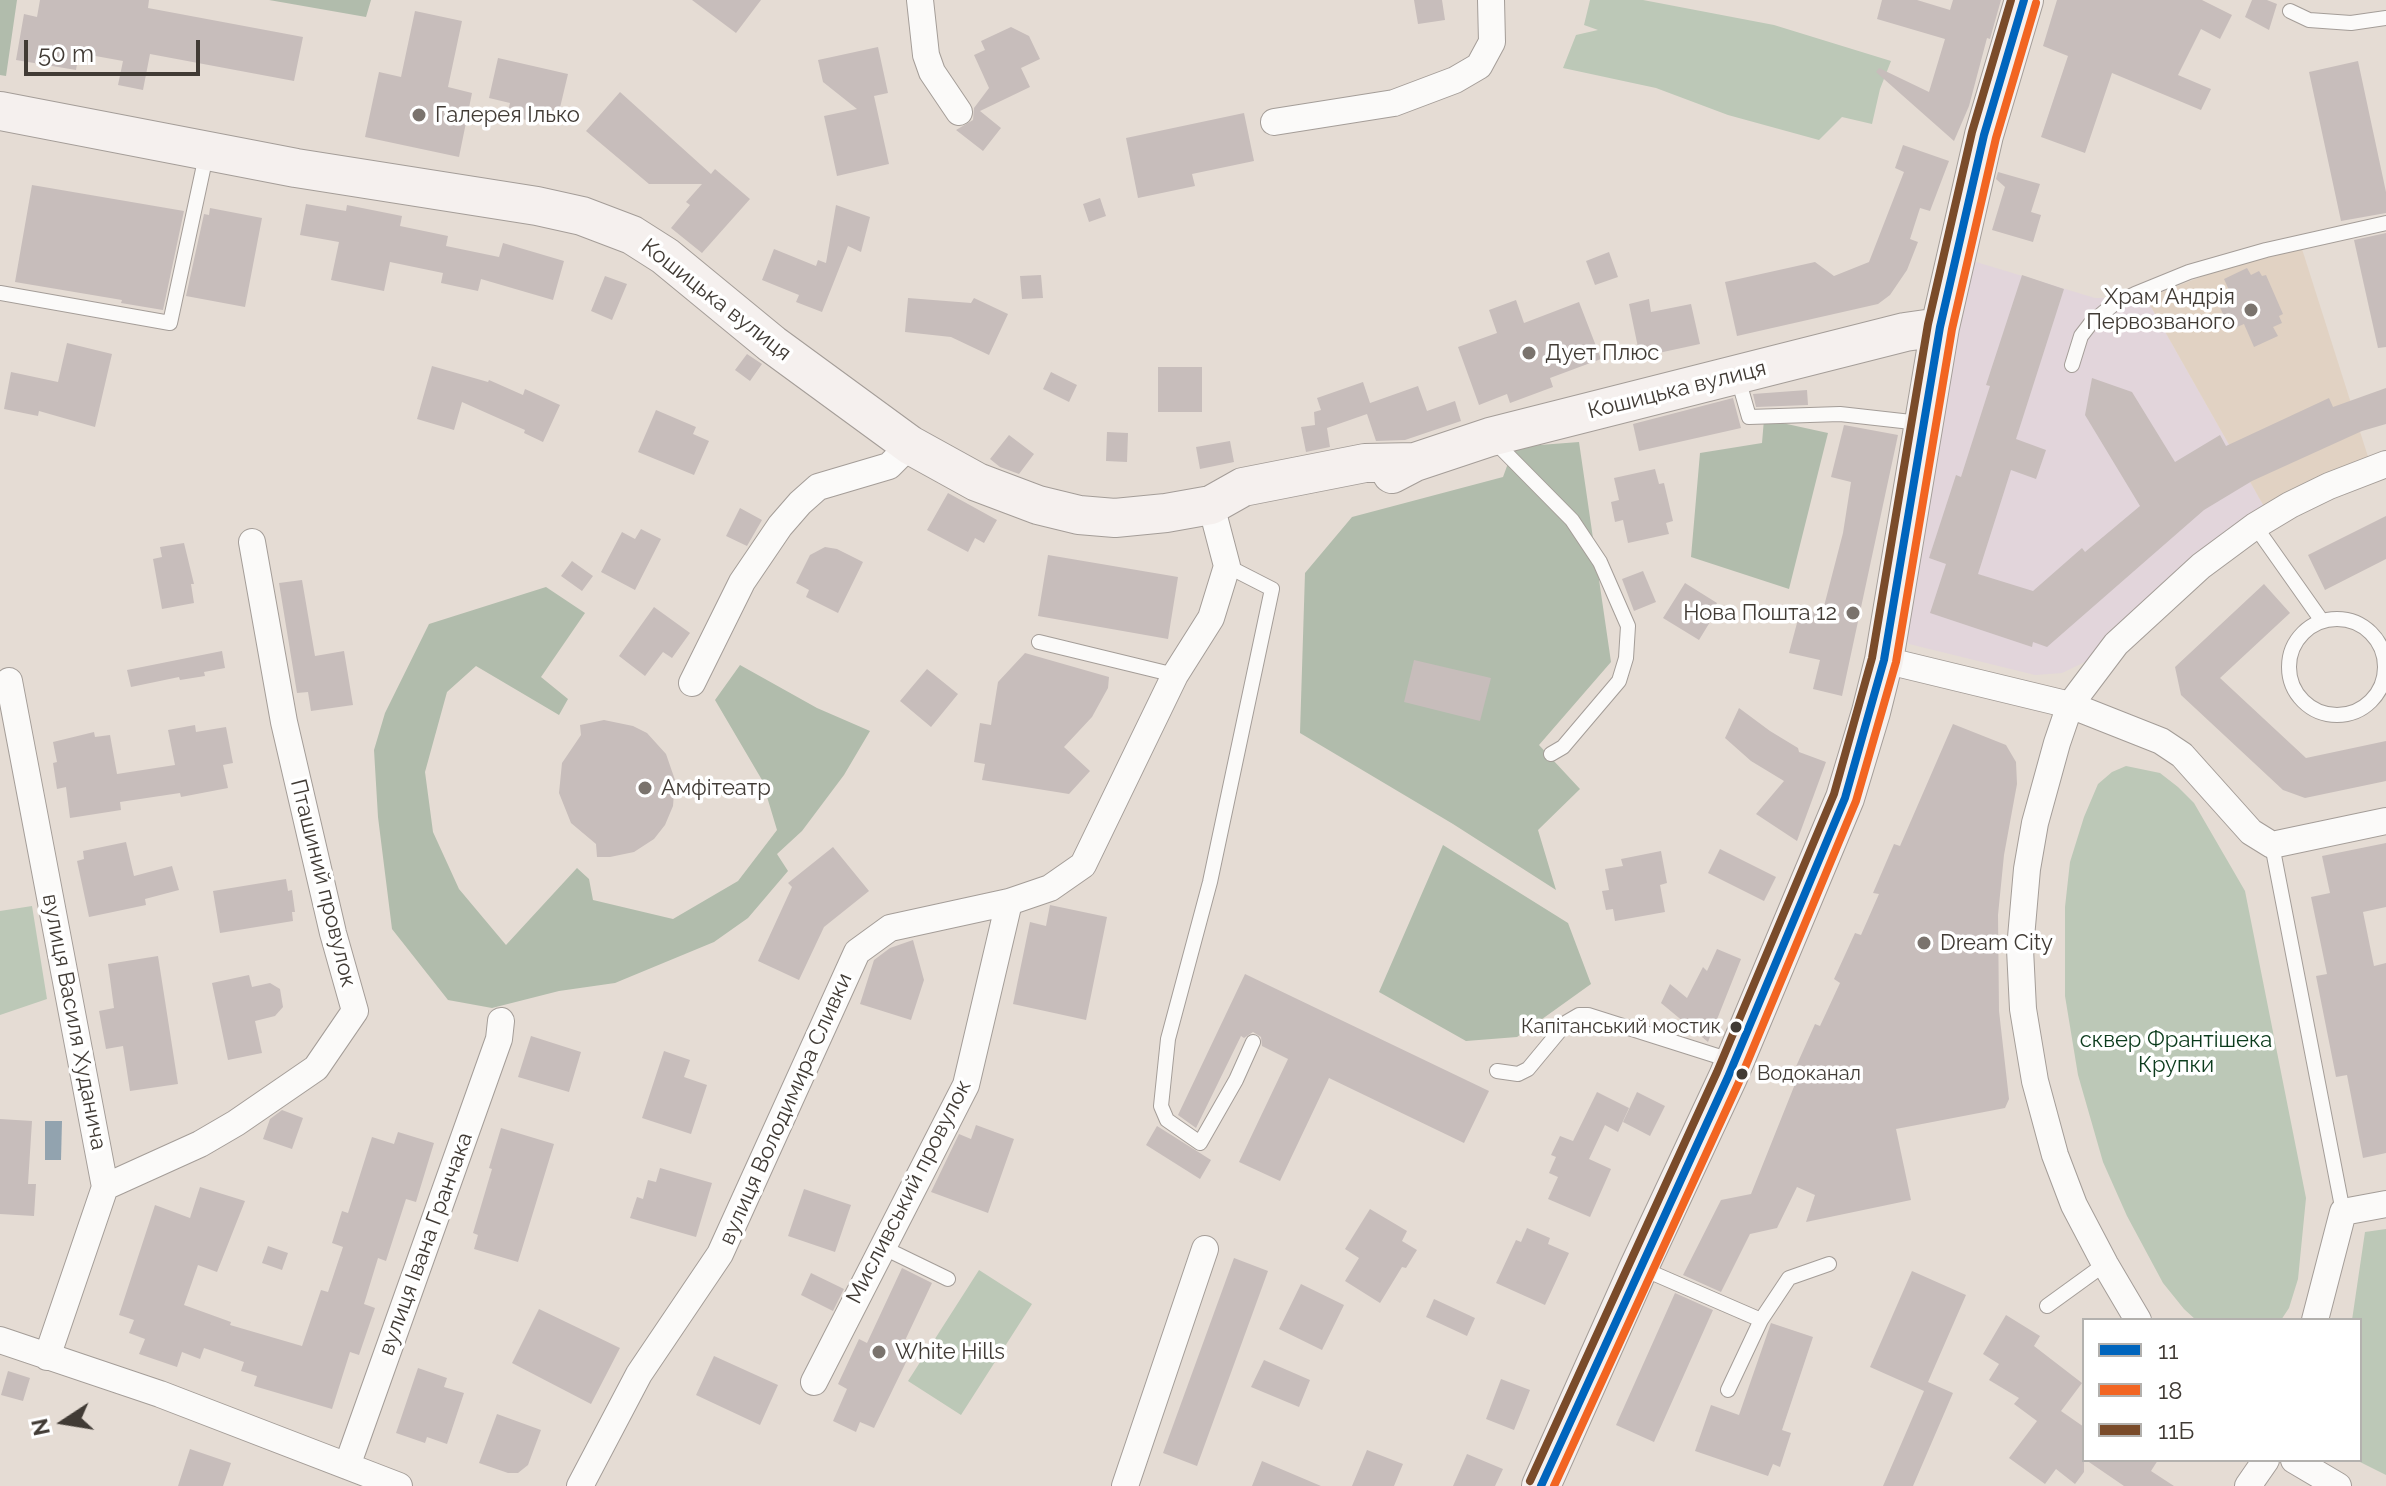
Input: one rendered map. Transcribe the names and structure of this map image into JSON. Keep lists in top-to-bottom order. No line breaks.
{"streets":{"street":["Кошицька вулиця","Пташиний провулок","вулиця Василя Худанича","вулиця Володимира Сливки","Мисливський провулок","вулиця Івана Гранчака"]},"crossings":[["Пташиний провулок","вулиця Василя Худанича"],["вулиця Володимира Сливки","Мисливський провулок"]],"parks":["сквер Франтішека Крупки"],"places":["Галерея Ілько","Храм Андрія Первозваного","Дует Плюс","Нова Пошта 12","Амфітеатр","Dream City","Капітанський мостик","Водоканал","White Hills"],"lines":["transit line 11","transit line 11Б","transit line 18"],"legend":["11","18","11Б"],"scale_bar":"50 m","north":"left"}
